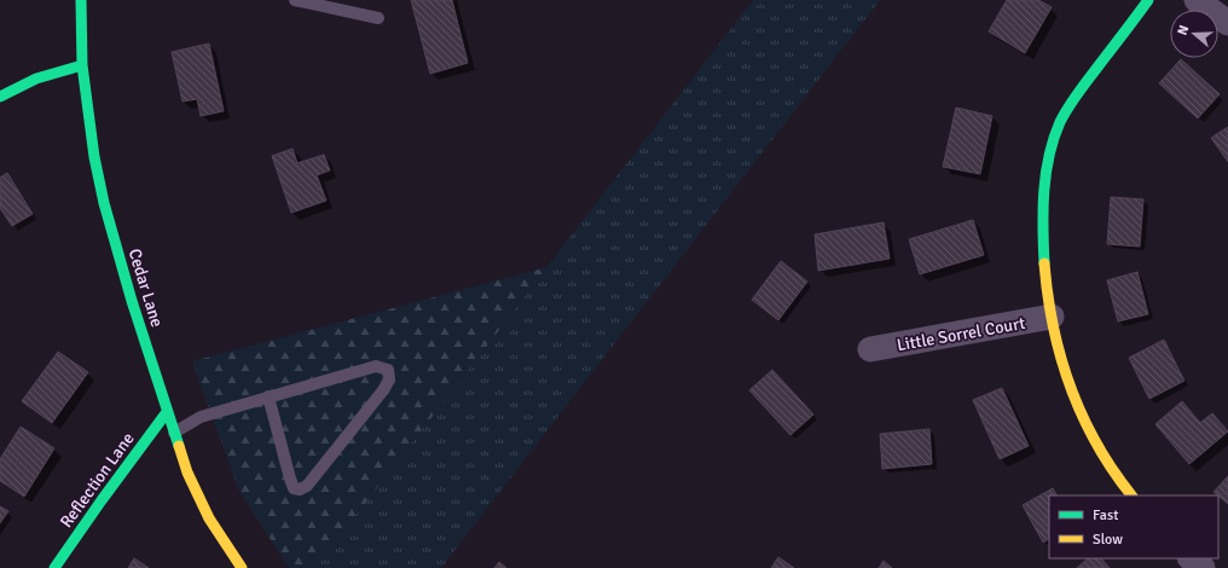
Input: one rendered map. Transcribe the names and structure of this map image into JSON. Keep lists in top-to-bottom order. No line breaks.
{"streets":{"street":["Cedar Lane","Little Sorrel Court","Reflection Lane"]},"crossings":[["Cedar Lane","Reflection Lane"]],"legend":["Fast","Slow"],"north":"left"}
